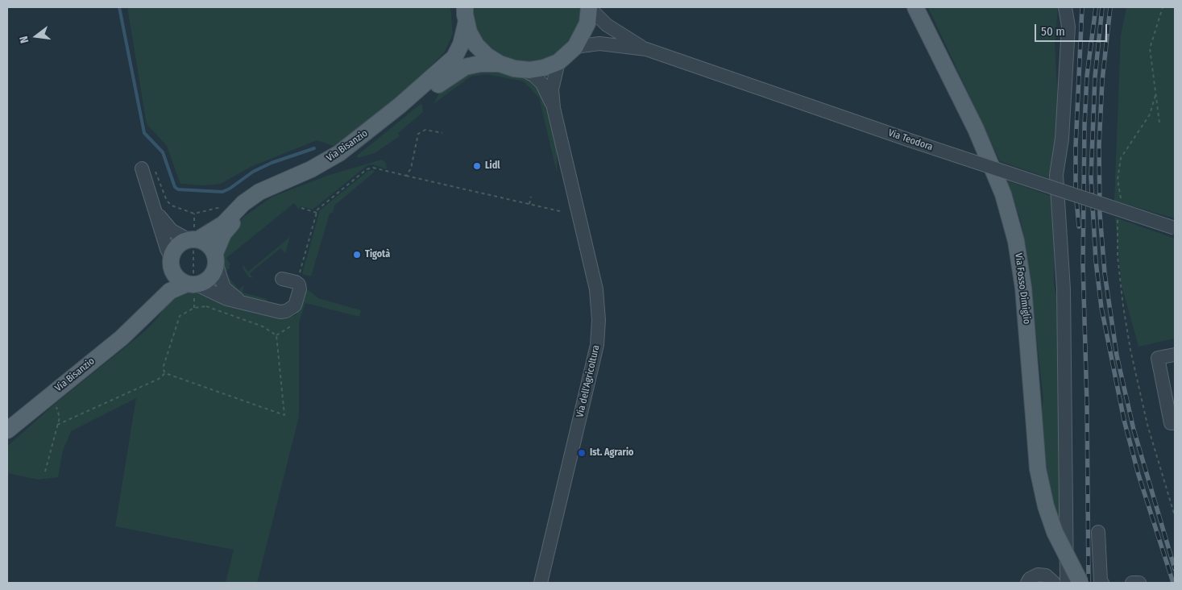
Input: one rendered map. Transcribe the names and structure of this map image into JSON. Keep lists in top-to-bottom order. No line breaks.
{"streets":{"main road":["Via Bisanzio","Via Fosso Dimiglio"],"street":["Via Teodora","Via dell'Agricoltura"]},"places":["Lidl","Tigotà","Ist. Agrario"],"scale_bar":"50 m","north":"left"}
